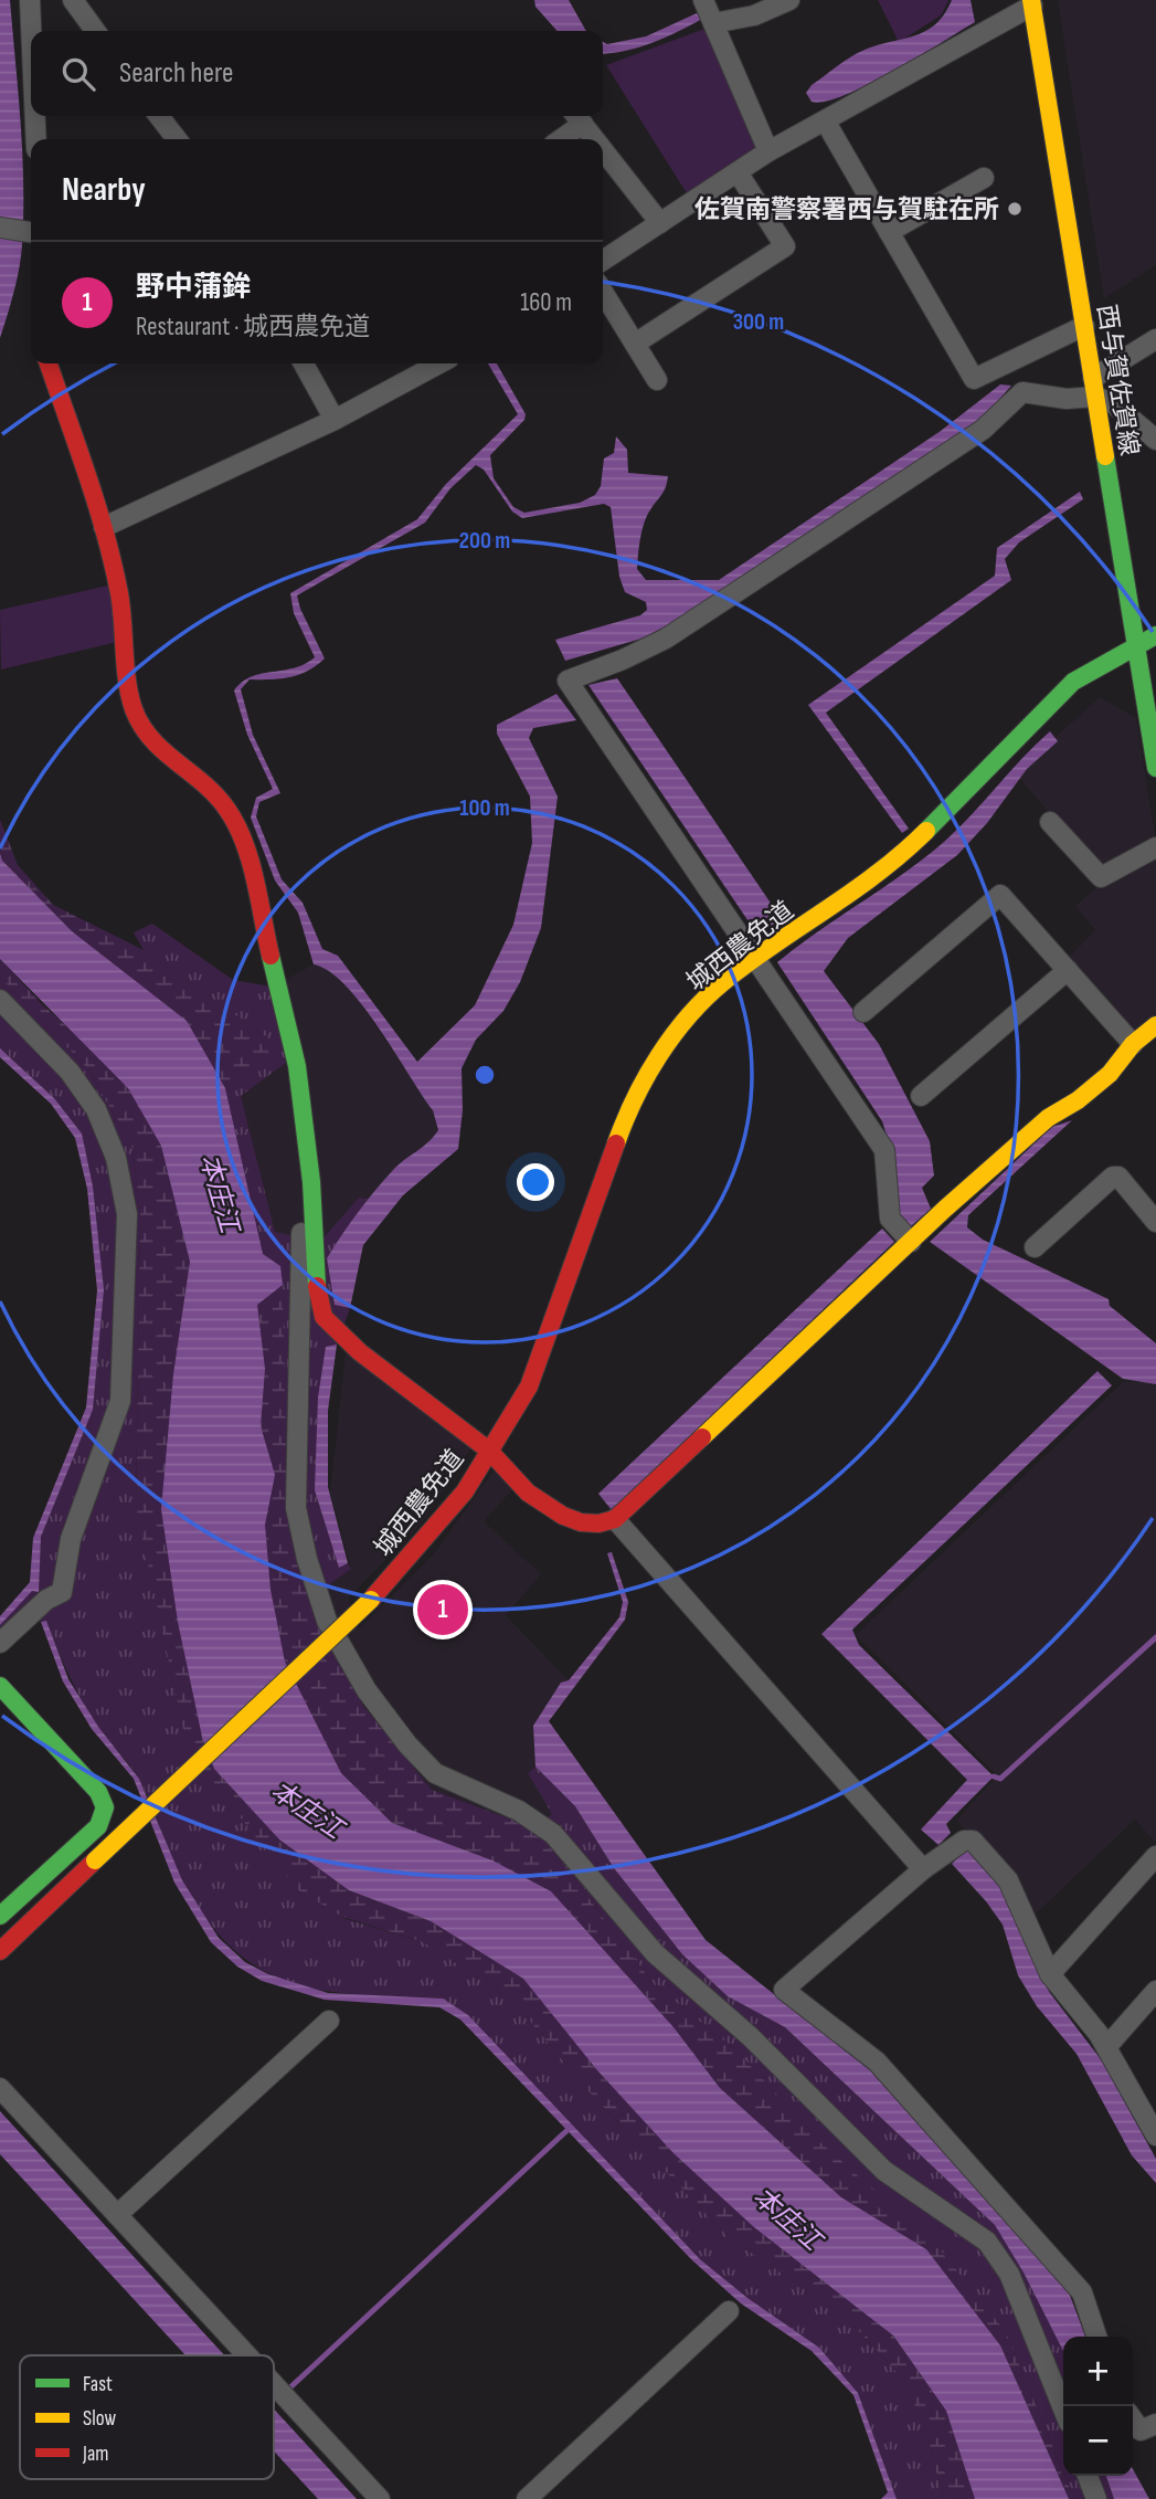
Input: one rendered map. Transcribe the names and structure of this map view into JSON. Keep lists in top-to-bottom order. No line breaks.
{"streets":{"street":["西与賀佐賀線","城西農免道"]},"crossings":[["西与賀佐賀線","城西農免道"]],"water":["本庄江"],"places":["佐賀南警察署西与賀駐在所"],"legend":["Fast","Slow","Jam"],"page":{"search":"Search here","heading":"Nearby","list":[{"mark":"1","name":"野中蒲鉾","note":"Restaurant · 城西農免道","value":"160 m"}],"pins":"1","map_buttons":["+","−"]},"rings":["300 m","200 m","100 m"]}
